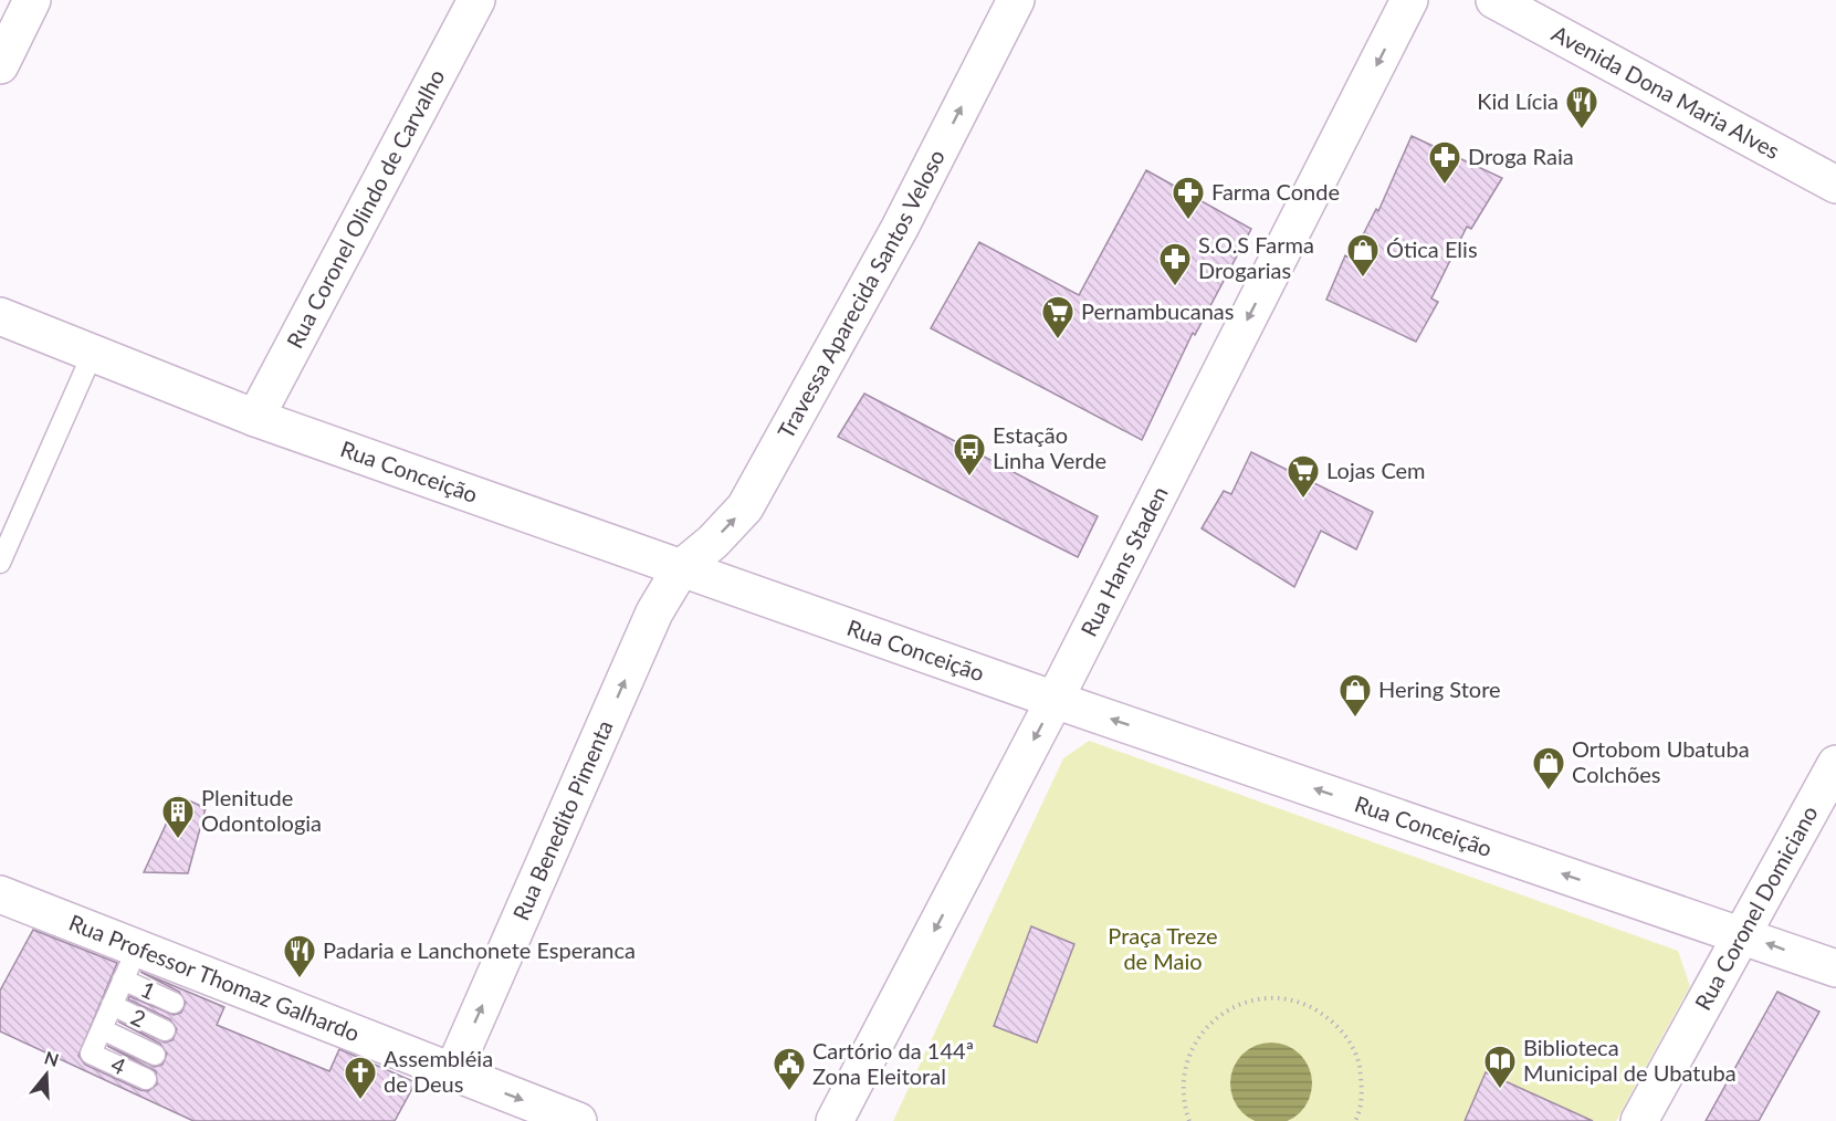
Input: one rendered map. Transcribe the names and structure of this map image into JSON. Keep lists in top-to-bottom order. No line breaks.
{"streets":{"street":["Avenida Dona Maria Alves","Rua Coronel Olindo de Carvalho","Travessa Aparecida Santos Veloso","Rua Conceição","Rua Hans Staden","Rua Benedito Pimenta","Rua Coronel Domiciano","Rua Professor Thomaz Galhardo"],"lane":["1","2","4"]},"crossings":[["Rua Coronel Olindo de Carvalho","Rua Conceição"],["Travessa Aparecida Santos Veloso","Rua Conceição"],["Travessa Aparecida Santos Veloso","Rua Benedito Pimenta"],["Rua Conceição","Rua Hans Staden"],["Rua Conceição","Rua Benedito Pimenta"],["Rua Conceição","Rua Coronel Domiciano"],["Rua Benedito Pimenta","Rua Professor Thomaz Galhardo"],["Rua Professor Thomaz Galhardo","1"]],"one_way":["Travessa Aparecida Santos Veloso","Rua Conceição","Rua Hans Staden","Rua Benedito Pimenta"],"parks":["Praça Treze de Maio"],"places":{"restaurant":["Kid Lícia","Padaria e Lanchonete Esperanca"],"pharmacy":["Droga Raia","Farma Conde","S.O.S Farma Drogarias"],"shop":["Ótica Elis","Hering Store","Ortobom Ubatuba Colchões"],"supermarket":["Pernambucanas","Lojas Cem"],"bus stop":["Estação Linha Verde"],"building":["Plenitude Odontologia"],"library":["Biblioteca Municipal de Ubatuba"],"public building":["Cartório da 144ª Zona Eleitoral"],"church":["Assembléia de Deus"]},"north":"top"}
